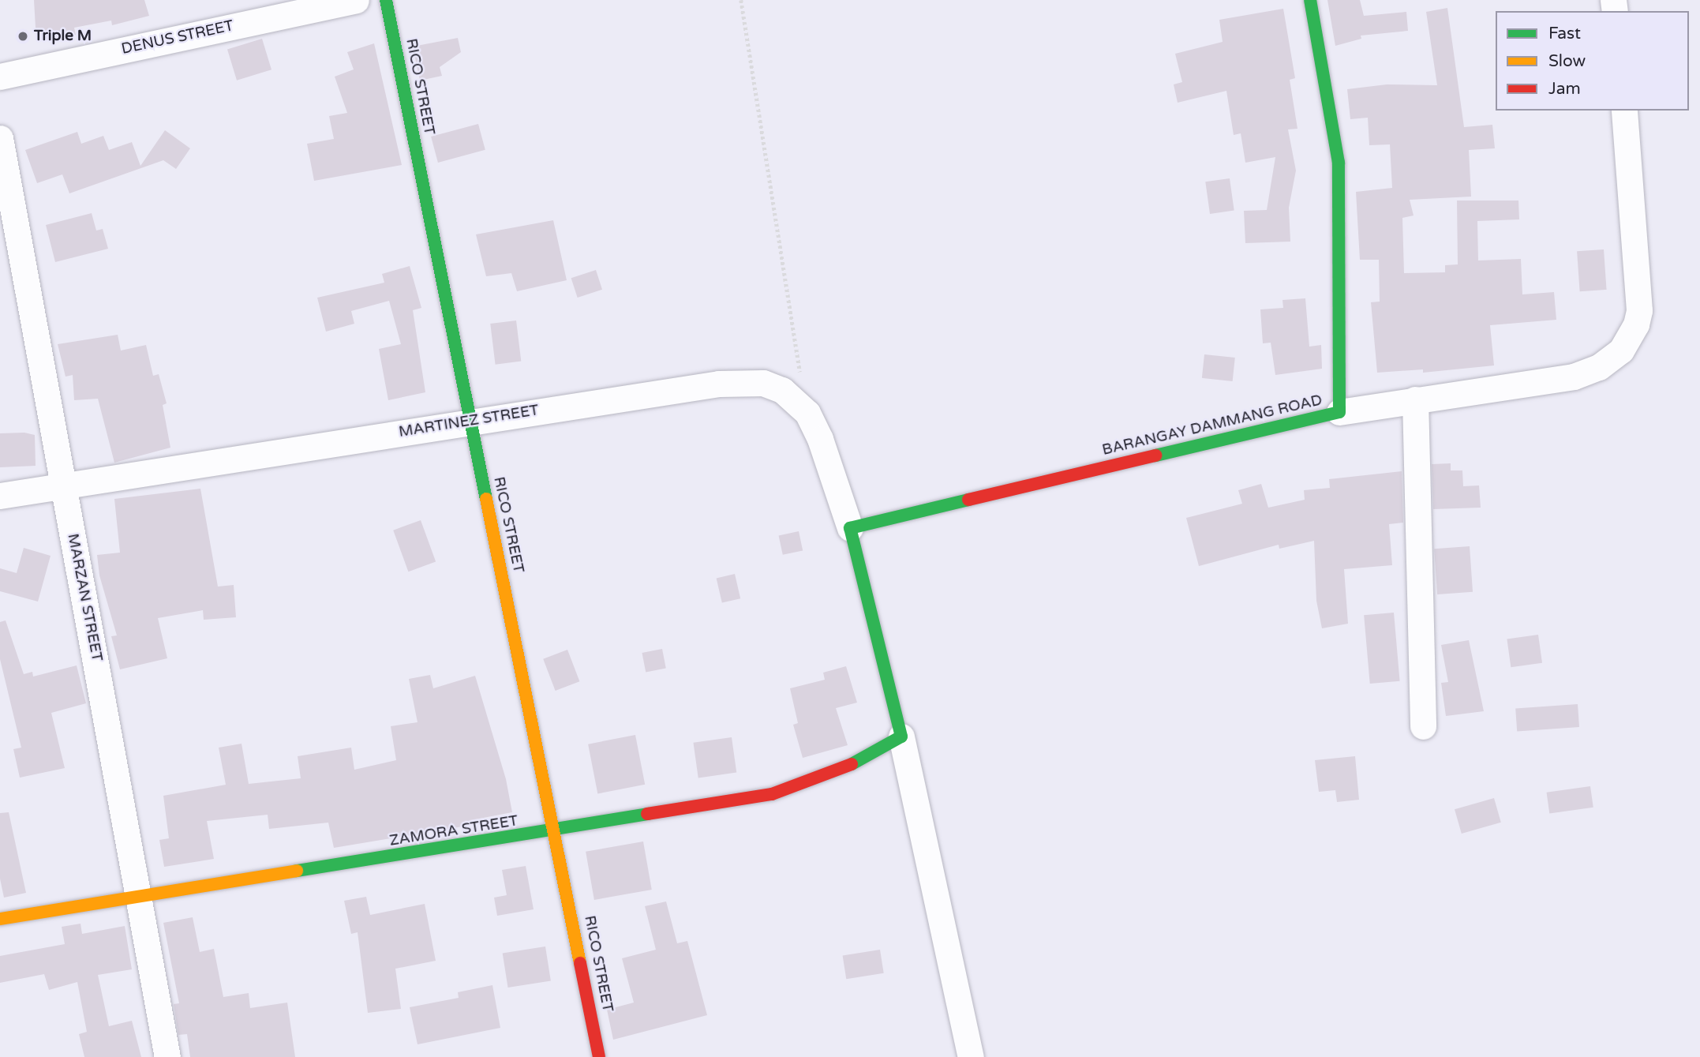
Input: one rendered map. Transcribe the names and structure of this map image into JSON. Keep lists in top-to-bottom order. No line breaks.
{"streets":{"street":["DENUS STREET","RICO STREET","MARTINEZ STREET","BARANGAY DAMMANG ROAD","MARZAN STREET","ZAMORA STREET"]},"crossings":[["RICO STREET","MARTINEZ STREET"],["RICO STREET","ZAMORA STREET"],["MARTINEZ STREET","BARANGAY DAMMANG ROAD"],["MARTINEZ STREET","MARZAN STREET"],["MARZAN STREET","ZAMORA STREET"]],"places":["Triple M"],"legend":["Fast","Slow","Jam"]}
